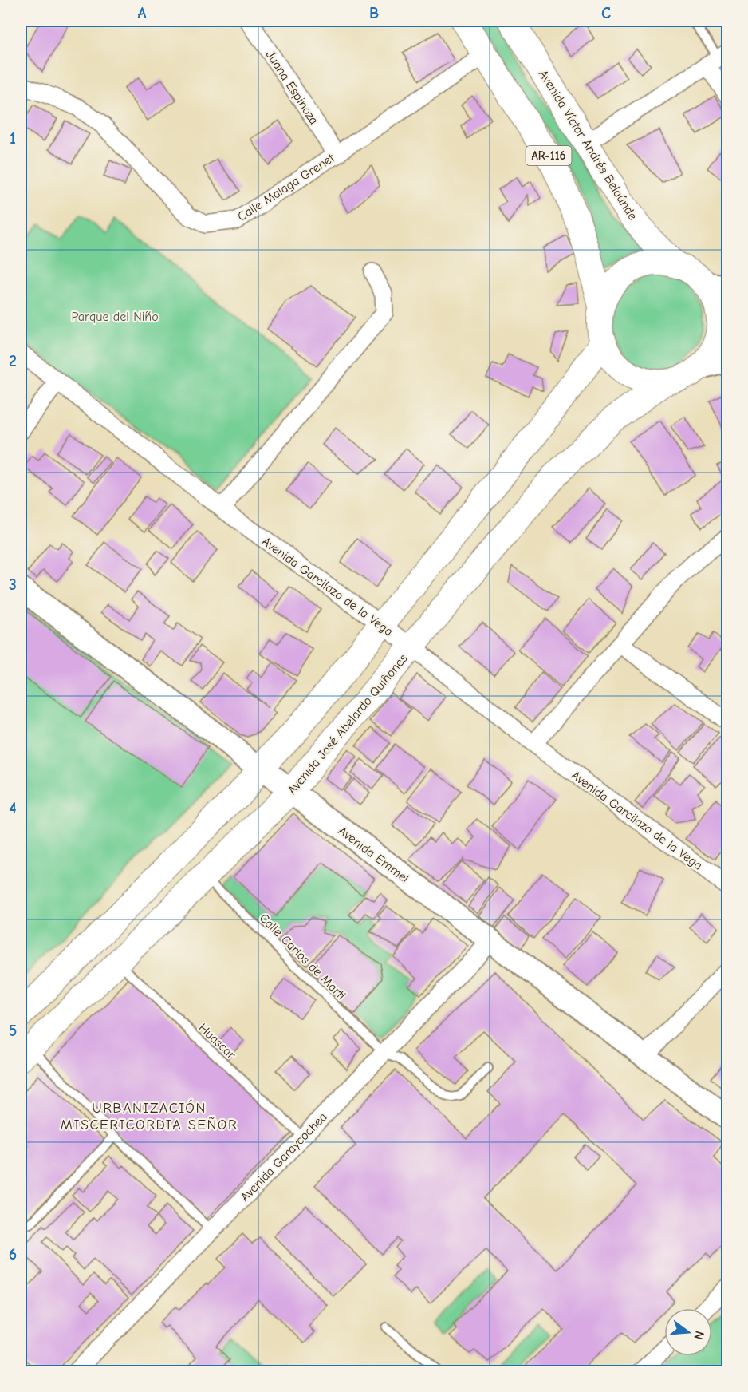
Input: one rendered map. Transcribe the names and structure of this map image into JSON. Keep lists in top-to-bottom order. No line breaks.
{"streets":{"main road":["Avenida Víctor Andrés Belaúnde","AR-116","Avenida José Abelardo Quiñones"],"street":["Juana Espinoza","Calle Malaga Grenet","Avenida Garcilazo de la Vega","Avenida Emmel","Avenida Garaycochea"],"lane":["Calle Carlos de Marti","Huascar"]},"crossings":[["Juana Espinoza","Calle Malaga Grenet"],["Avenida Víctor Andrés Belaúnde","AR-116"],["Avenida Víctor Andrés Belaúnde","Avenida José Abelardo Quiñones"],["AR-116","Calle Malaga Grenet"],["AR-116","Avenida José Abelardo Quiñones"],["Avenida Garcilazo de la Vega","Avenida José Abelardo Quiñones"],["Avenida José Abelardo Quiñones","Avenida Emmel"],["Avenida José Abelardo Quiñones","Calle Carlos de Marti"],["Avenida José Abelardo Quiñones","Huascar"],["Avenida Emmel","Avenida Garaycochea"],["Calle Carlos de Marti","Avenida Garaycochea"],["Huascar","Avenida Garaycochea"]],"districts":["URBANIZACIÓN MISCERICORDIA SEÑOR"],"parks":["Parque del Niño"],"north":"right","grid":{"columns":["A","B","C"],"rows":["1","2","3","4","5","6"]}}
